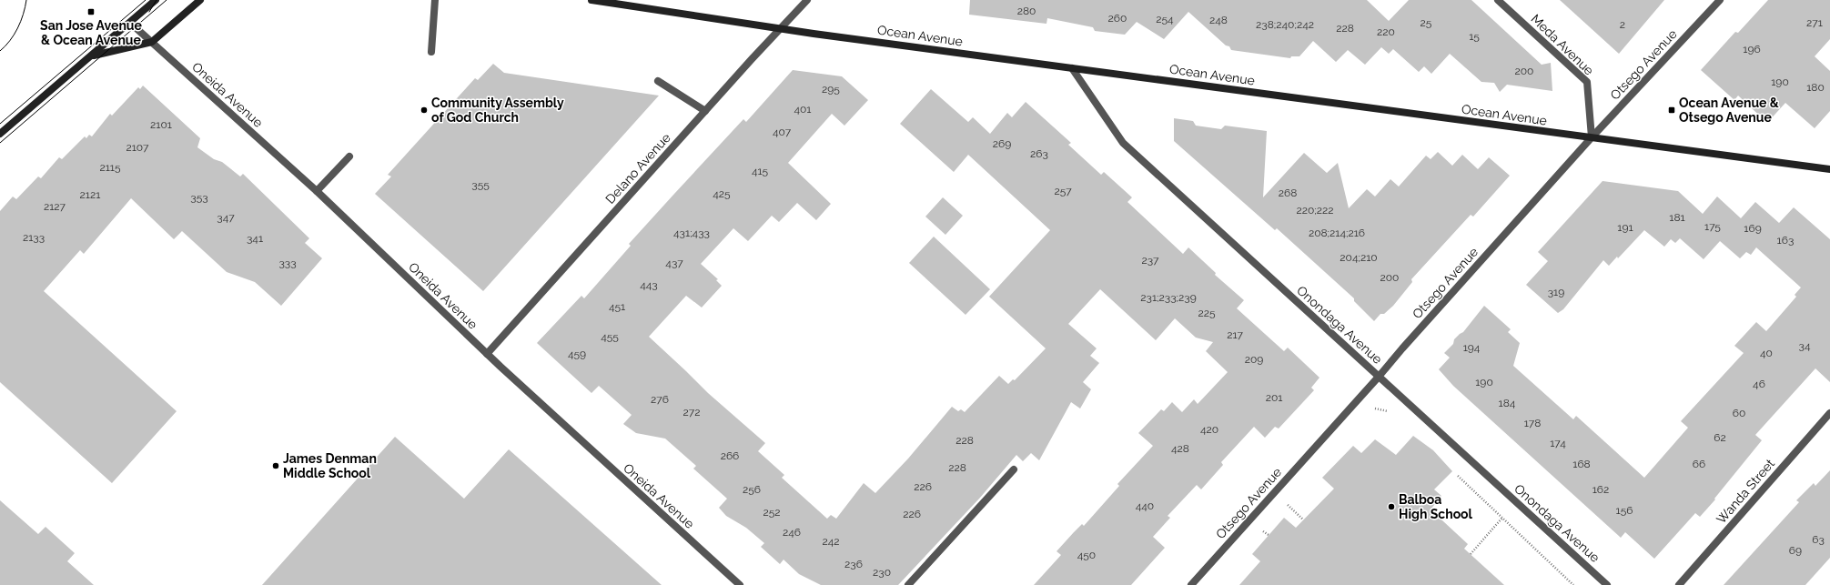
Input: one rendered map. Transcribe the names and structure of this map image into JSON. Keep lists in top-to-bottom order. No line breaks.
{"streets":{"main road":["Ocean Avenue"],"street":["Meda Avenue","Otsego Avenue","Oneida Avenue","Delano Avenue","Onondaga Avenue","Wanda Street"]},"crossings":[["Ocean Avenue","Meda Avenue"],["Ocean Avenue","Otsego Avenue"],["Ocean Avenue","Delano Avenue"],["Ocean Avenue","Onondaga Avenue"],["Meda Avenue","Otsego Avenue"],["Otsego Avenue","Onondaga Avenue"],["Oneida Avenue","Delano Avenue"]],"places":{"transit":["San Jose Avenue & Ocean Avenue","Ocean Avenue & Otsego Avenue"],"other":["Community Assembly of God Church","James Denman Middle School","Balboa High School"]},"house_numbers":["280","260","254","248","25","271","238;240;242","2","228","220","15","196","200","190","180","295","401","2101","407","269","2107","263","2115","415","355","257","268","425","2121","353","2127","220;222","347","181","175","191","169","431;433","208;214;216","2133","341","163","204;210","237","333","437","200","443","319","231;233;239","451","225","217","455","34","194","40","459","209","190","46","201","276","184","272","60","178","420","62","228","174","428","266","168","66","228","226","256","162","440","156","252","226","246","63","242","69","450","236","230"]}
